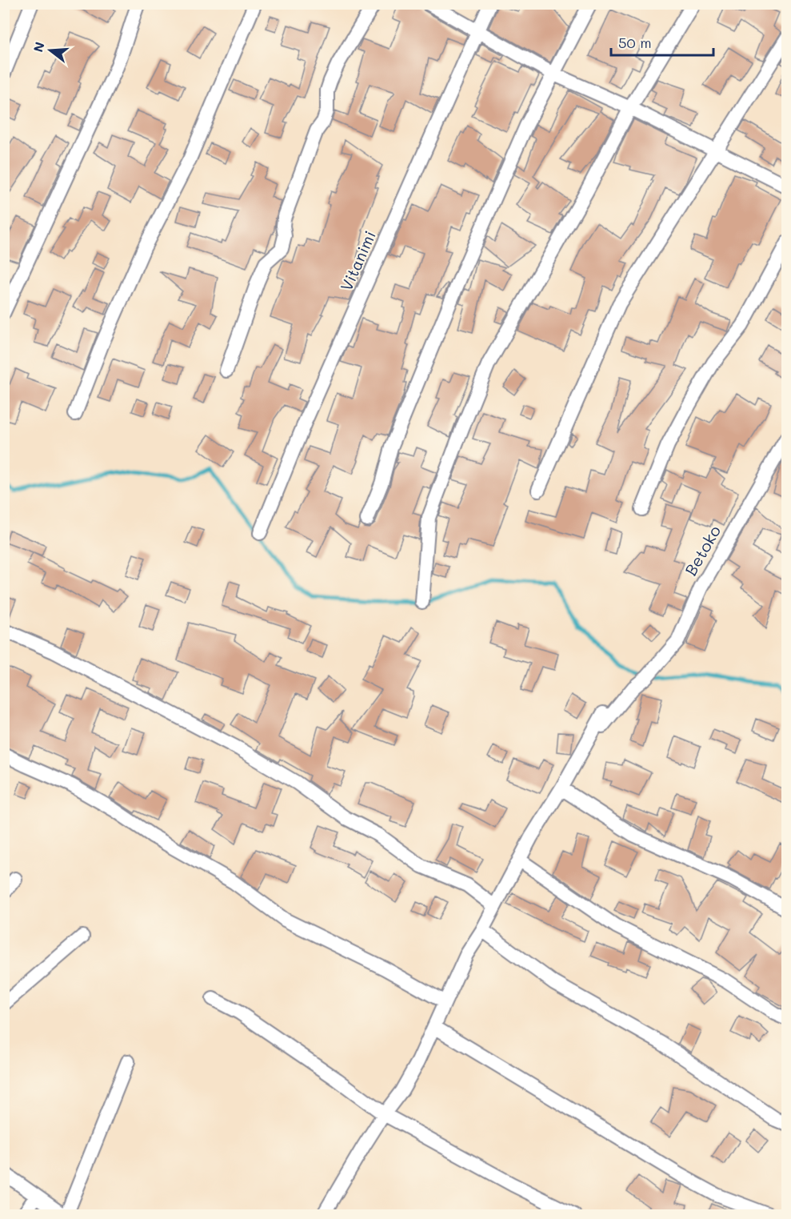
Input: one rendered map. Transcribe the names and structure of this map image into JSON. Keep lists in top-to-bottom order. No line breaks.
{"streets":{"street":["Vitanimi","Betoko"]},"scale_bar":"50 m","north":"left"}
